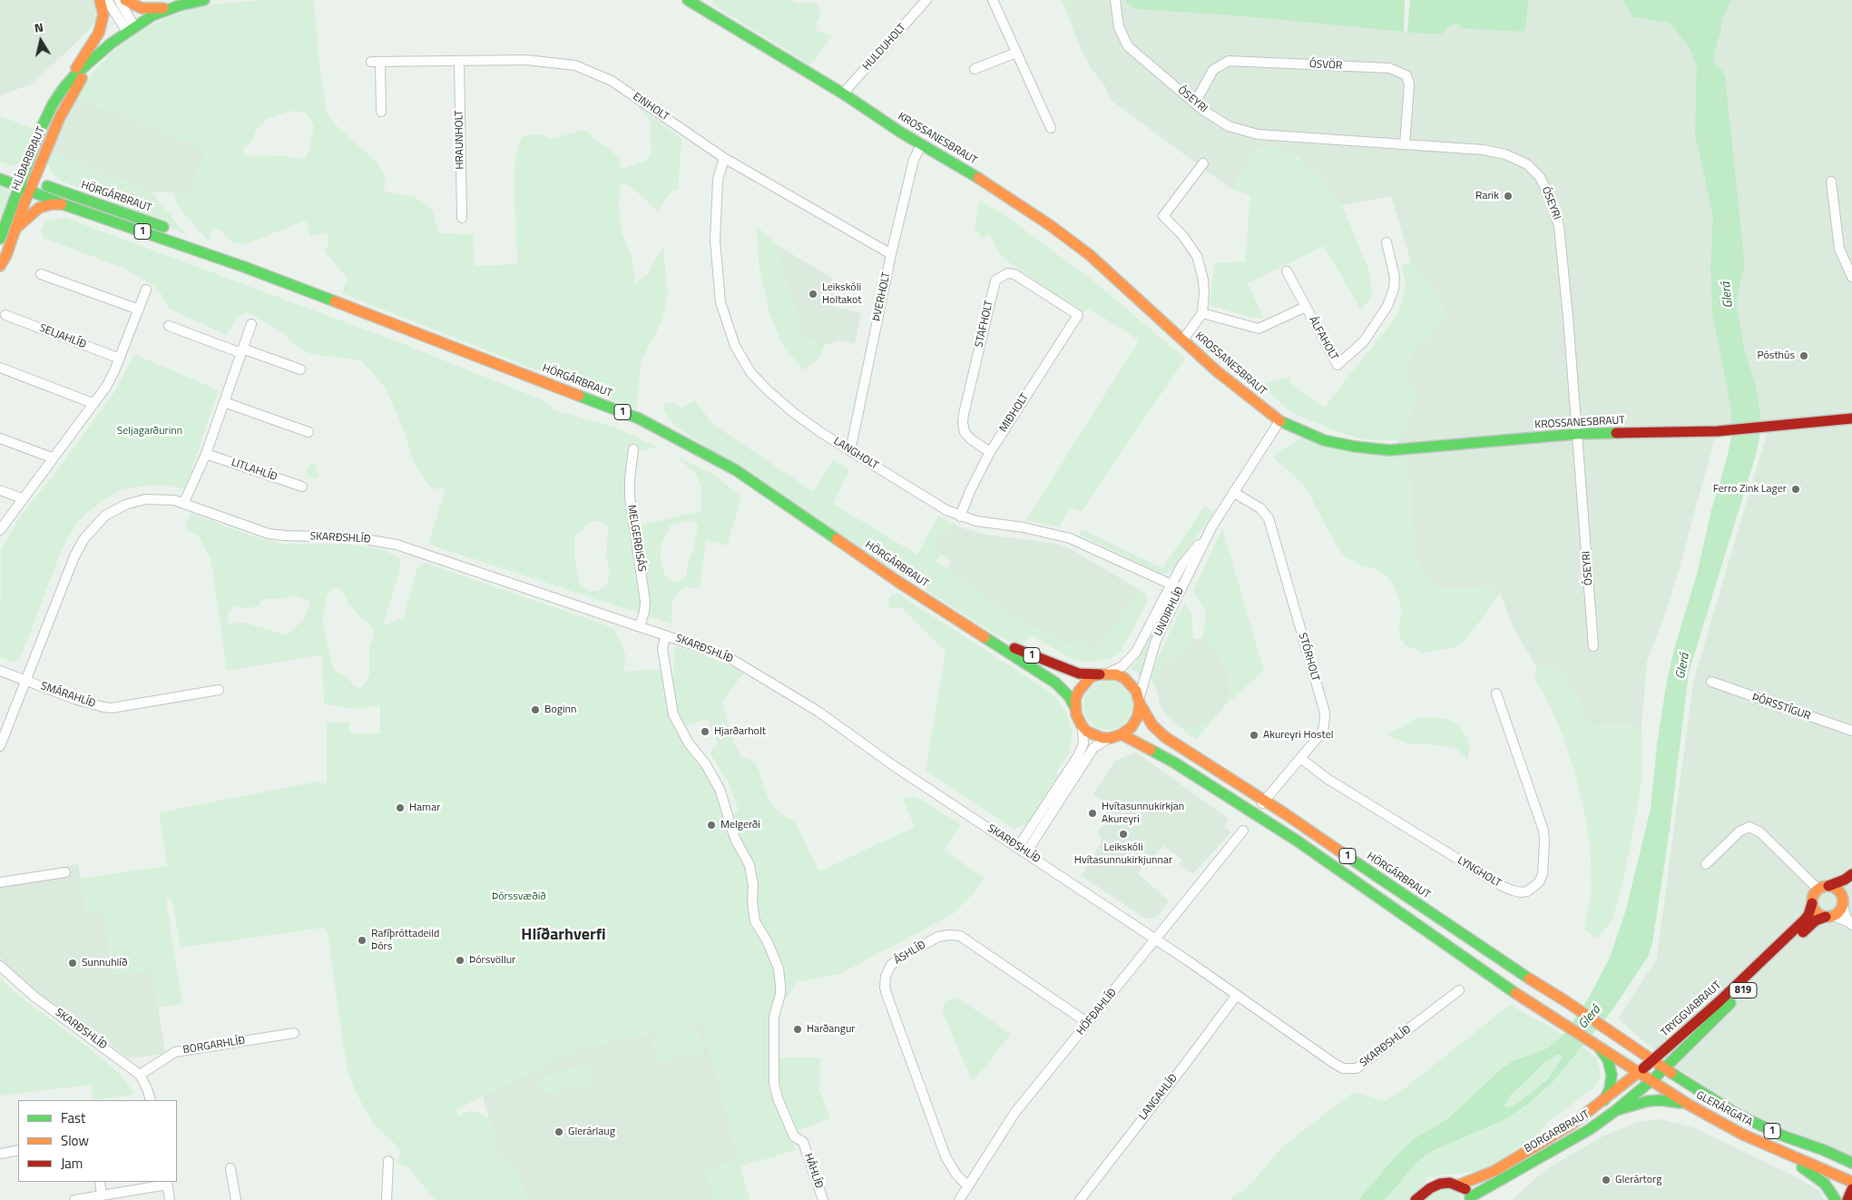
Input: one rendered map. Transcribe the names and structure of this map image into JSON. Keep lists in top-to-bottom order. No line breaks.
{"streets":{"main road":["KROSSANESBRAUT","HLÍÐARBRAUT","HÖRGÁRBRAUT","1","819","TRYGGVABRAUT","GLERÁRGATA","BORGARBRAUT"],"street":["HULDUHOLT","ÓSVÖR","ÓSEYRI","EINHOLT","HRAUNHOLT","ÞVERHOLT","STAFHOLT","SELJAHLÍÐ","ÁLFAHOLT","MIÐHOLT","LANGHOLT","LITLAHLÍÐ","SKARÐSHLÍÐ","MELGERÐISÁS","UNDIRHLÍÐ","STÓRHOLT","SMÁRAHLÍÐ","ÞÓRSSTÍGUR","LYNGHOLT","ÁSHLÍÐ","HÖFÐAHLÍÐ","BORGARHLÍÐ","LANGAHLÍÐ","HÁHLÍÐ"]},"crossings":[["HULDUHOLT","KROSSANESBRAUT"],["ÓSVÖR","ÓSEYRI"],["ÓSEYRI","KROSSANESBRAUT"],["EINHOLT","HRAUNHOLT"],["EINHOLT","ÞVERHOLT"],["EINHOLT","LANGHOLT"],["KROSSANESBRAUT","ÞVERHOLT"],["KROSSANESBRAUT","UNDIRHLÍÐ"],["HLÍÐARBRAUT","HÖRGÁRBRAUT"],["HÖRGÁRBRAUT","1"],["HÖRGÁRBRAUT","UNDIRHLÍÐ"],["HÖRGÁRBRAUT","STÓRHOLT"],["HÖRGÁRBRAUT","TRYGGVABRAUT"],["HÖRGÁRBRAUT","GLERÁRGATA"],["1","UNDIRHLÍÐ"],["1","TRYGGVABRAUT"],["1","GLERÁRGATA"],["1","BORGARBRAUT"],["ÞVERHOLT","LANGHOLT"],["STAFHOLT","MIÐHOLT"],["MIÐHOLT","LANGHOLT"],["LANGHOLT","UNDIRHLÍÐ"],["SKARÐSHLÍÐ","MELGERÐISÁS"],["SKARÐSHLÍÐ","SMÁRAHLÍÐ"],["SKARÐSHLÍÐ","HÖFÐAHLÍÐ"],["SKARÐSHLÍÐ","BORGARHLÍÐ"],["SKARÐSHLÍÐ","LANGAHLÍÐ"],["SKARÐSHLÍÐ","HÁHLÍÐ"],["UNDIRHLÍÐ","STÓRHOLT"],["STÓRHOLT","LYNGHOLT"],["ÁSHLÍÐ","HÖFÐAHLÍÐ"],["TRYGGVABRAUT","GLERÁRGATA"],["TRYGGVABRAUT","BORGARBRAUT"],["GLERÁRGATA","BORGARBRAUT"]],"districts":["Hlíðarhverfi"],"water":["Glerá"],"parks":["Seljagarðurinn","Þórssvæðið"],"places":["Rarik","Leikskóli Holtakot","Pósthús","Ferro Zink Lager","Boginn","Hjarðarholt","Akureyri Hostel","Hamar","Hvítasunnukirkjan Akureyri","Melgerði","Leikskóli Hvítasunnukirkjunnar","Rafíþróttadeild Þórs","Þórsvöllur","Sunnuhlíð","Harðangur","Glerárlaug","Glerártorg"],"legend":["Fast","Slow","Jam"],"north":"top"}
